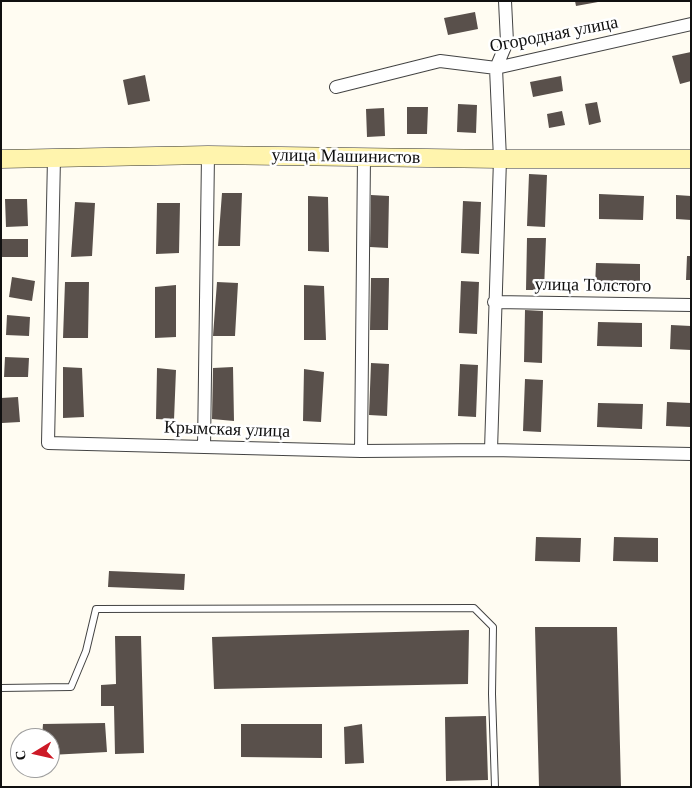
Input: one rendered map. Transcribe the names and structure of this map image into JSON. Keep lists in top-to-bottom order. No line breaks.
{"streets":{"street":["Огородная улица","улица Машинистов","улица Толстого","Крымская улица"]},"crossings":[["улица Машинистов","Крымская улица"]],"north":"left"}
